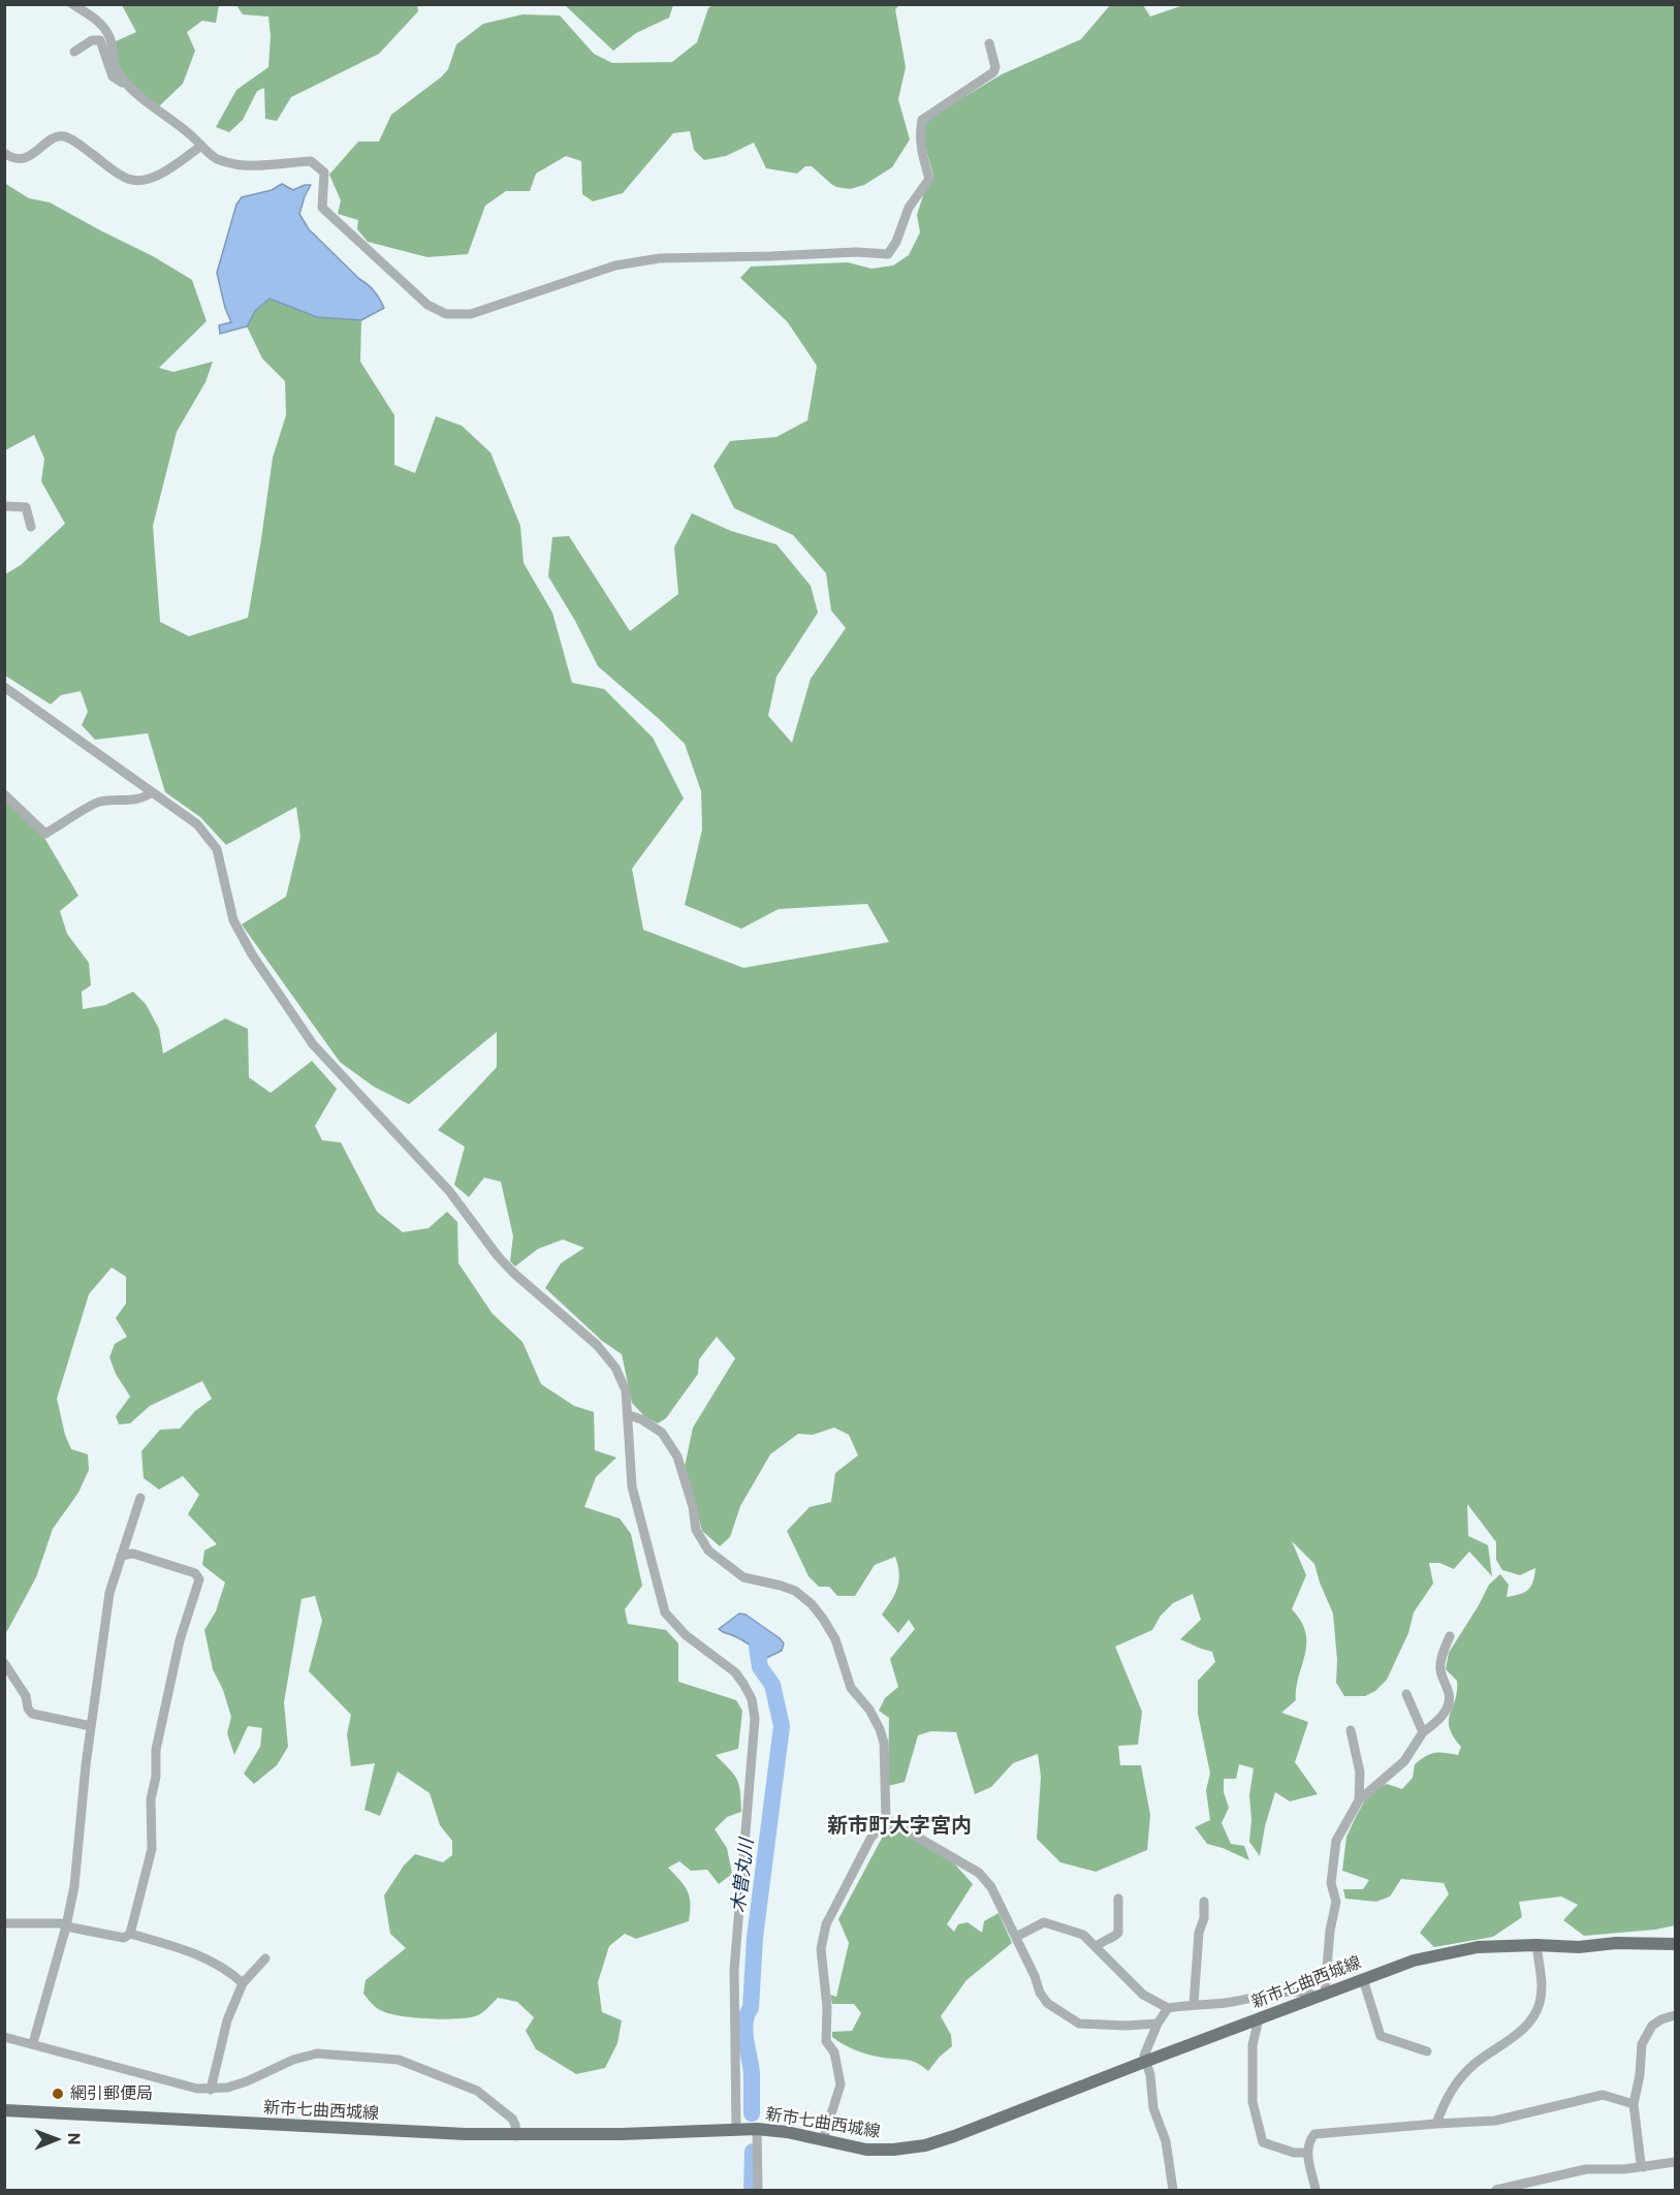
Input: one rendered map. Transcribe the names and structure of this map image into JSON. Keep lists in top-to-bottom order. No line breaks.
{"streets":{"main road":["新市七曲西城線"]},"districts":["新市町大字宮内"],"water":["木曽丸川"],"places":["網引郵便局"],"north":"right"}
